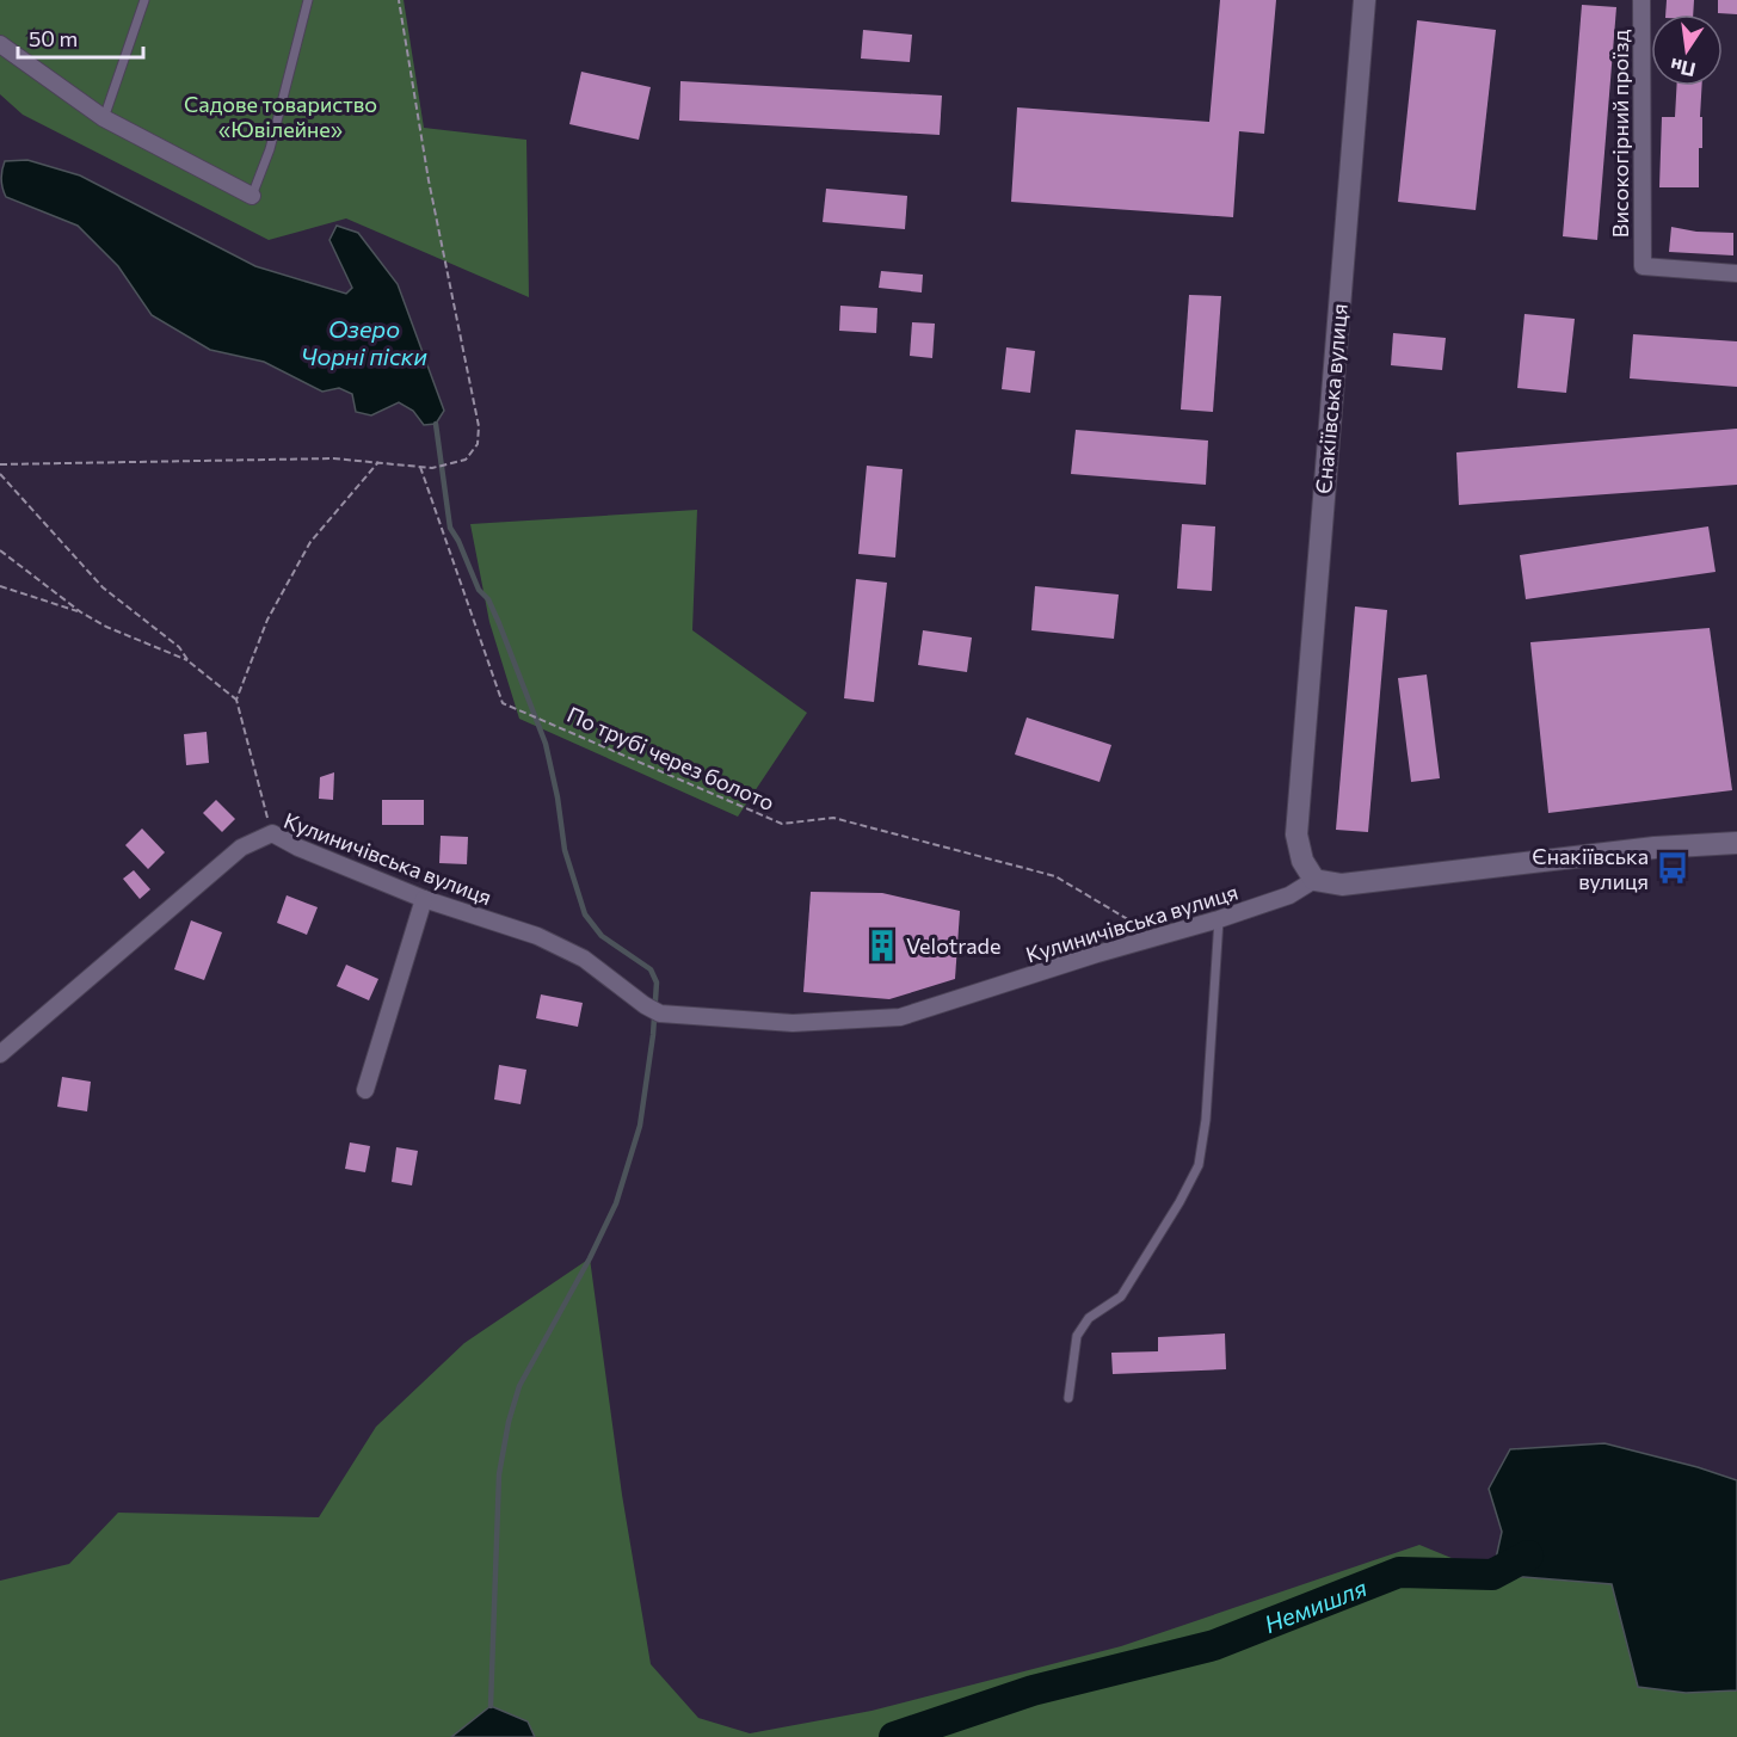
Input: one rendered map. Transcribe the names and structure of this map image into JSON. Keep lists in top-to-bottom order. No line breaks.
{"streets":{"street":["Високогірний проїзд","Єнакіївська вулиця","Кулиничівська вулиця"],"path":["По трубі через болото"]},"crossings":[["Єнакіївська вулиця","Кулиничівська вулиця"],["По трубі через болото","Кулиничівська вулиця"]],"water":["Озеро Чорні піски","Немишля"],"parks":["Садове товариство «Ювілейне»"],"places":{"bus stop":["Єнакіївська вулиця"],"building":["Velotrade"]},"scale_bar":"50 m","north":"bottom"}
